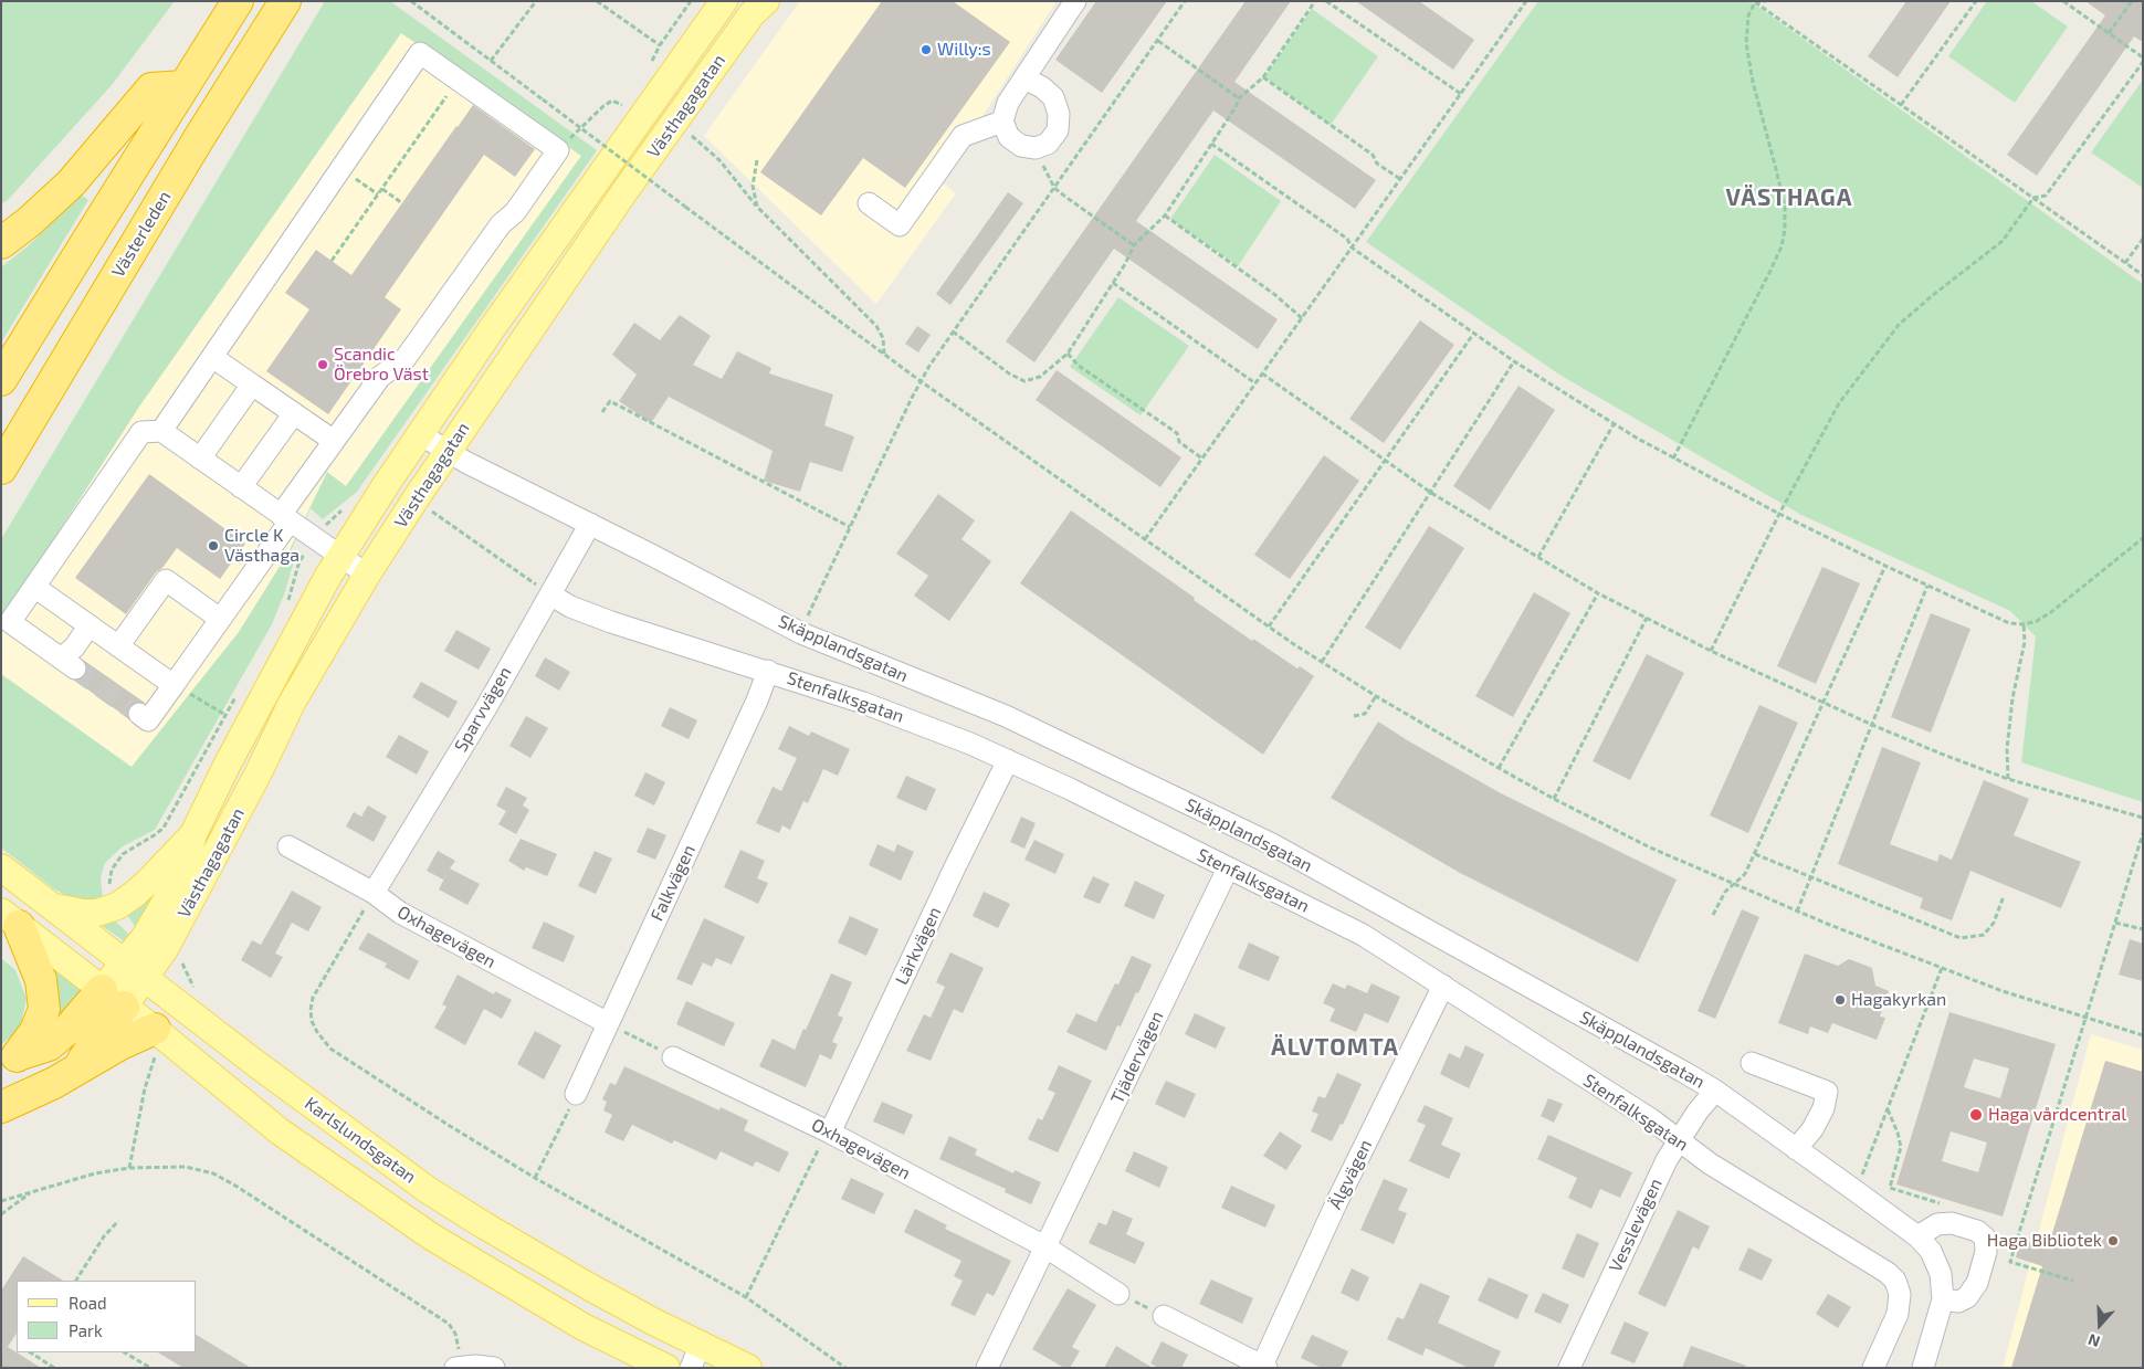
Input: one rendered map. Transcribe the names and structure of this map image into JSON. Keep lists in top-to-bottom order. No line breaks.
{"streets":{"highway":["Västerleden"],"main road":["Västhagagatan","Karlslundsgatan"],"street":["Skäpplandsgatan","Stenfalksgatan","Sparvvägen","Falkvägen","Oxhagevägen","Lärkvägen","Tjädervägen","Älgvägen","Vesslevägen"]},"crossings":[["Västhagagatan","Skäpplandsgatan"],["Västhagagatan","Karlslundsgatan"],["Skäpplandsgatan","Sparvvägen"],["Skäpplandsgatan","Vesslevägen"],["Stenfalksgatan","Sparvvägen"],["Stenfalksgatan","Falkvägen"],["Stenfalksgatan","Lärkvägen"],["Stenfalksgatan","Tjädervägen"],["Stenfalksgatan","Älgvägen"],["Stenfalksgatan","Vesslevägen"],["Sparvvägen","Oxhagevägen"],["Falkvägen","Oxhagevägen"],["Oxhagevägen","Lärkvägen"],["Oxhagevägen","Tjädervägen"]],"districts":["VÄSTHAGA","ÄLVTOMTA"],"places":["Willy:s","Scandic Örebro Väst","Circle K Västhaga","Hagakyrkan","Haga vårdcentral","Haga Bibliotek"],"legend":["Road","Park"],"north":"bottom"}
